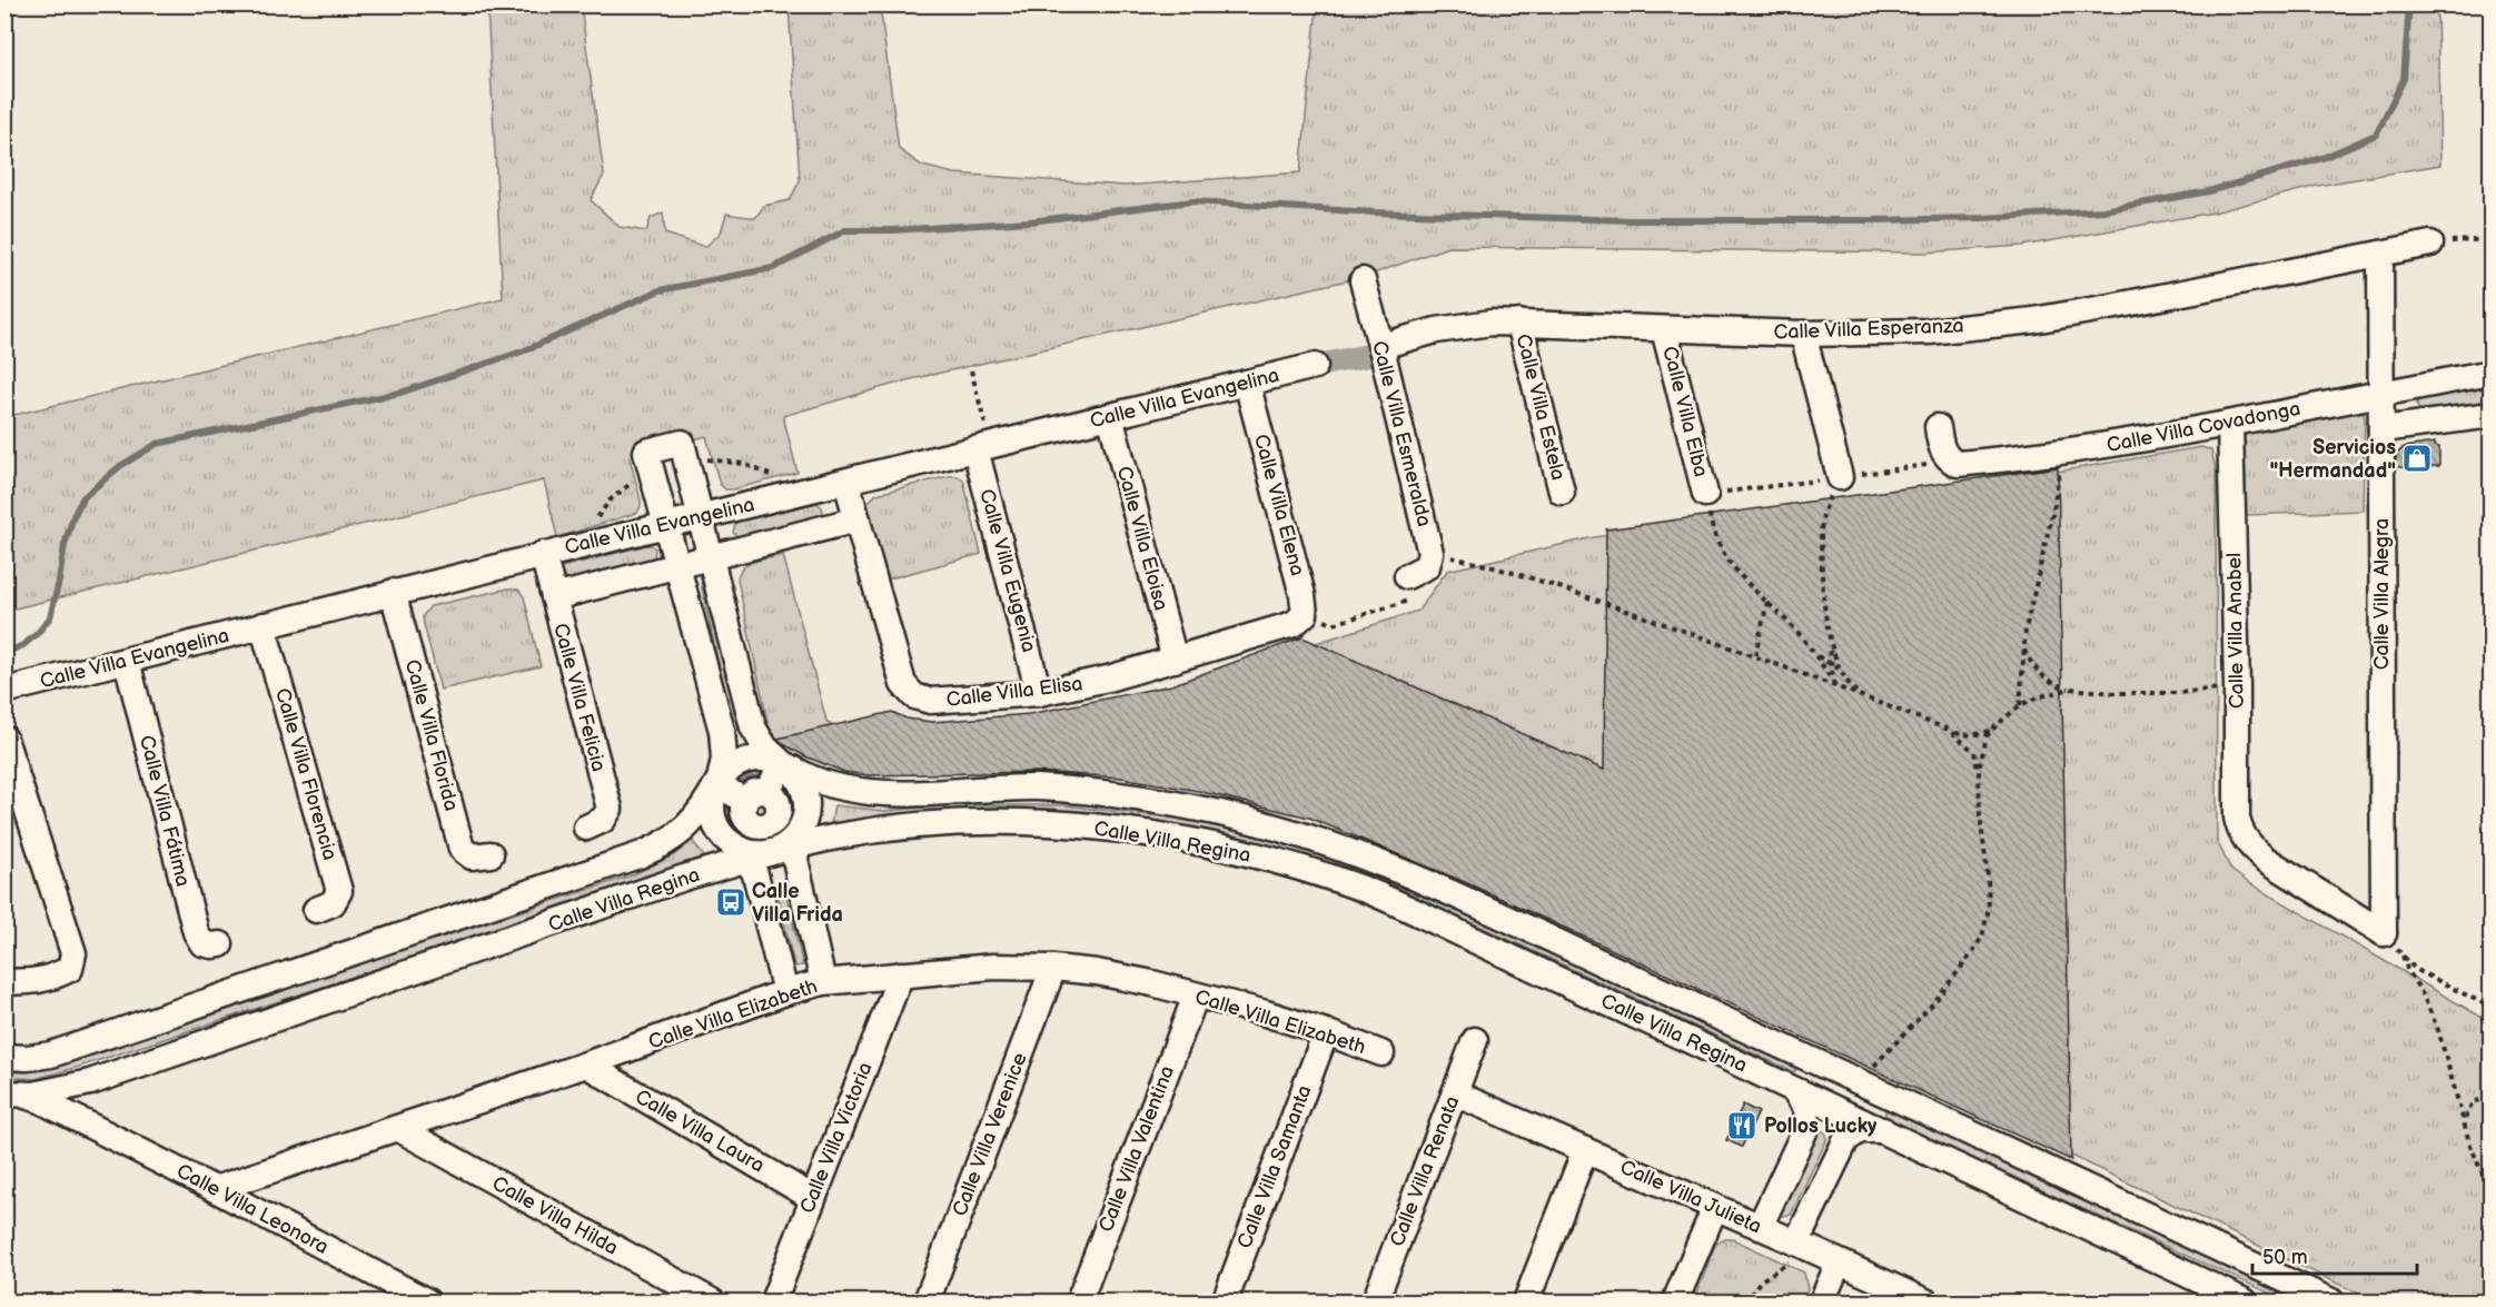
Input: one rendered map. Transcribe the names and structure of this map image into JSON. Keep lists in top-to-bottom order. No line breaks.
{"streets":{"street":["Calle Villa Esperanza","Calle Villa Evangelina","Calle Villa Estela","Calle Villa Elba","Calle Villa Covadonga","Calle Villa Esmeralda","Calle Villa Elena","Calle Villa Eloisa","Calle Villa Eugenia","Calle Villa Alegra","Calle Villa Anabel","Calle Villa Elisa","Calle Villa Felicia","Calle Villa Florida","Calle Villa Florencia","Calle Villa Fátima","Calle Villa Regina","Calle Villa Elizabeth","Calle Villa Laura","Calle Villa Verenice","Calle Villa Victoria","Calle Villa Valentina","Calle Villa Samanta","Calle Villa Renata","Calle Villa Julieta","Calle Villa Leonora","Calle Villa Hilda"]},"crossings":[["Calle Villa Esperanza","Calle Villa Estela"],["Calle Villa Esperanza","Calle Villa Elba"],["Calle Villa Esperanza","Calle Villa Esmeralda"],["Calle Villa Esperanza","Calle Villa Alegra"],["Calle Villa Evangelina","Calle Villa Elena"],["Calle Villa Evangelina","Calle Villa Eloisa"],["Calle Villa Evangelina","Calle Villa Eugenia"],["Calle Villa Evangelina","Calle Villa Elisa"],["Calle Villa Evangelina","Calle Villa Felicia"],["Calle Villa Evangelina","Calle Villa Florida"],["Calle Villa Evangelina","Calle Villa Florencia"],["Calle Villa Evangelina","Calle Villa Fátima"],["Calle Villa Covadonga","Calle Villa Alegra"],["Calle Villa Covadonga","Calle Villa Anabel"],["Calle Villa Elena","Calle Villa Elisa"],["Calle Villa Eloisa","Calle Villa Elisa"],["Calle Villa Eugenia","Calle Villa Elisa"],["Calle Villa Alegra","Calle Villa Anabel"],["Calle Villa Regina","Calle Villa Leonora"],["Calle Villa Elizabeth","Calle Villa Laura"],["Calle Villa Elizabeth","Calle Villa Verenice"],["Calle Villa Elizabeth","Calle Villa Victoria"],["Calle Villa Elizabeth","Calle Villa Valentina"],["Calle Villa Elizabeth","Calle Villa Samanta"],["Calle Villa Elizabeth","Calle Villa Leonora"],["Calle Villa Elizabeth","Calle Villa Hilda"],["Calle Villa Laura","Calle Villa Victoria"],["Calle Villa Renata","Calle Villa Julieta"]],"places":{"shop":["Servicios \"Hermandad\""],"bus stop":["Calle Villa Frida"],"restaurant":["Pollos Lucky"]},"scale_bar":"50 m"}
